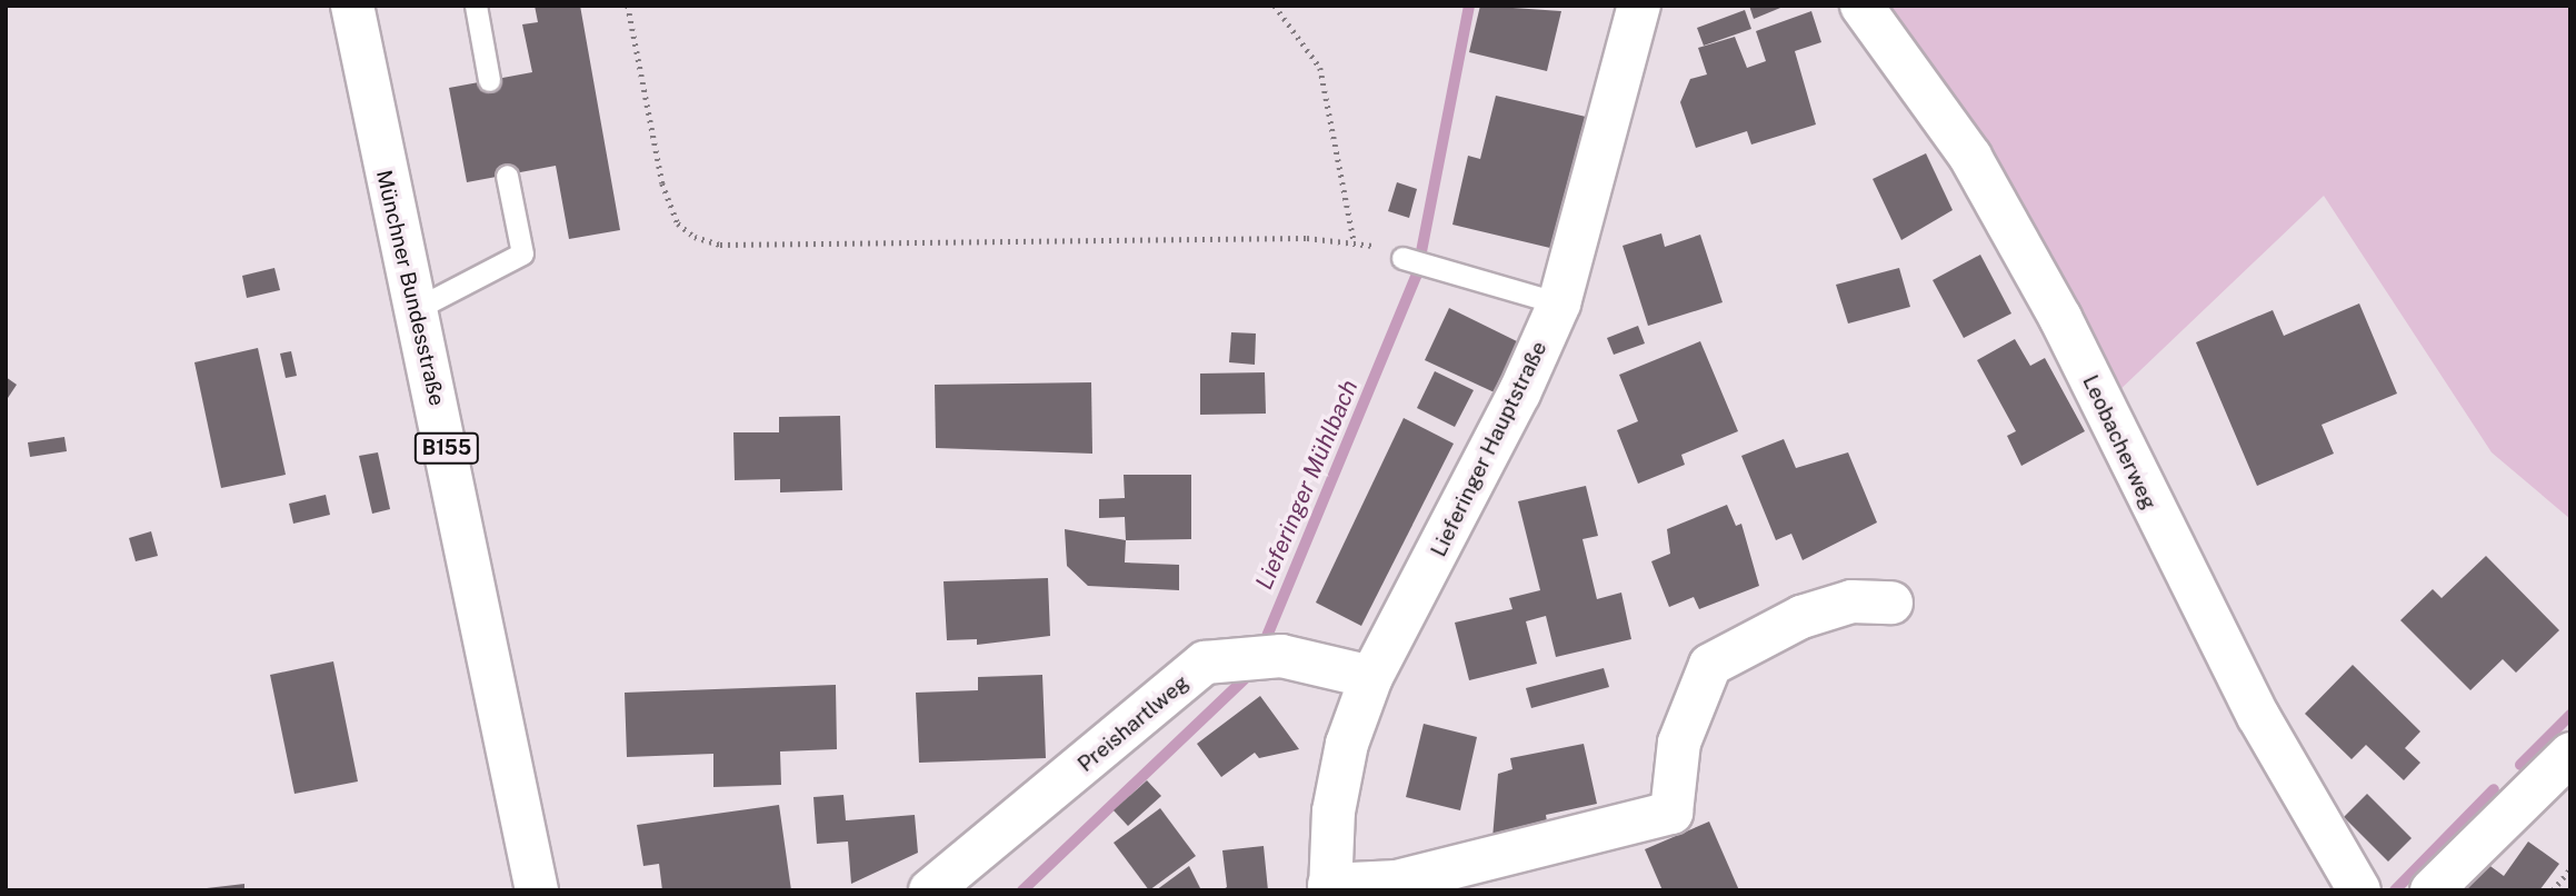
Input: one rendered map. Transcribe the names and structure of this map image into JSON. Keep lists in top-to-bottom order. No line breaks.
{"streets":{"street":["Münchner Bundesstraße","Leobacherweg","B155","Lieferinger Hauptstraße","Preishartlweg"]},"crossings":[["Lieferinger Hauptstraße","Preishartlweg"]],"water":["Lieferinger Mühlbach"]}
